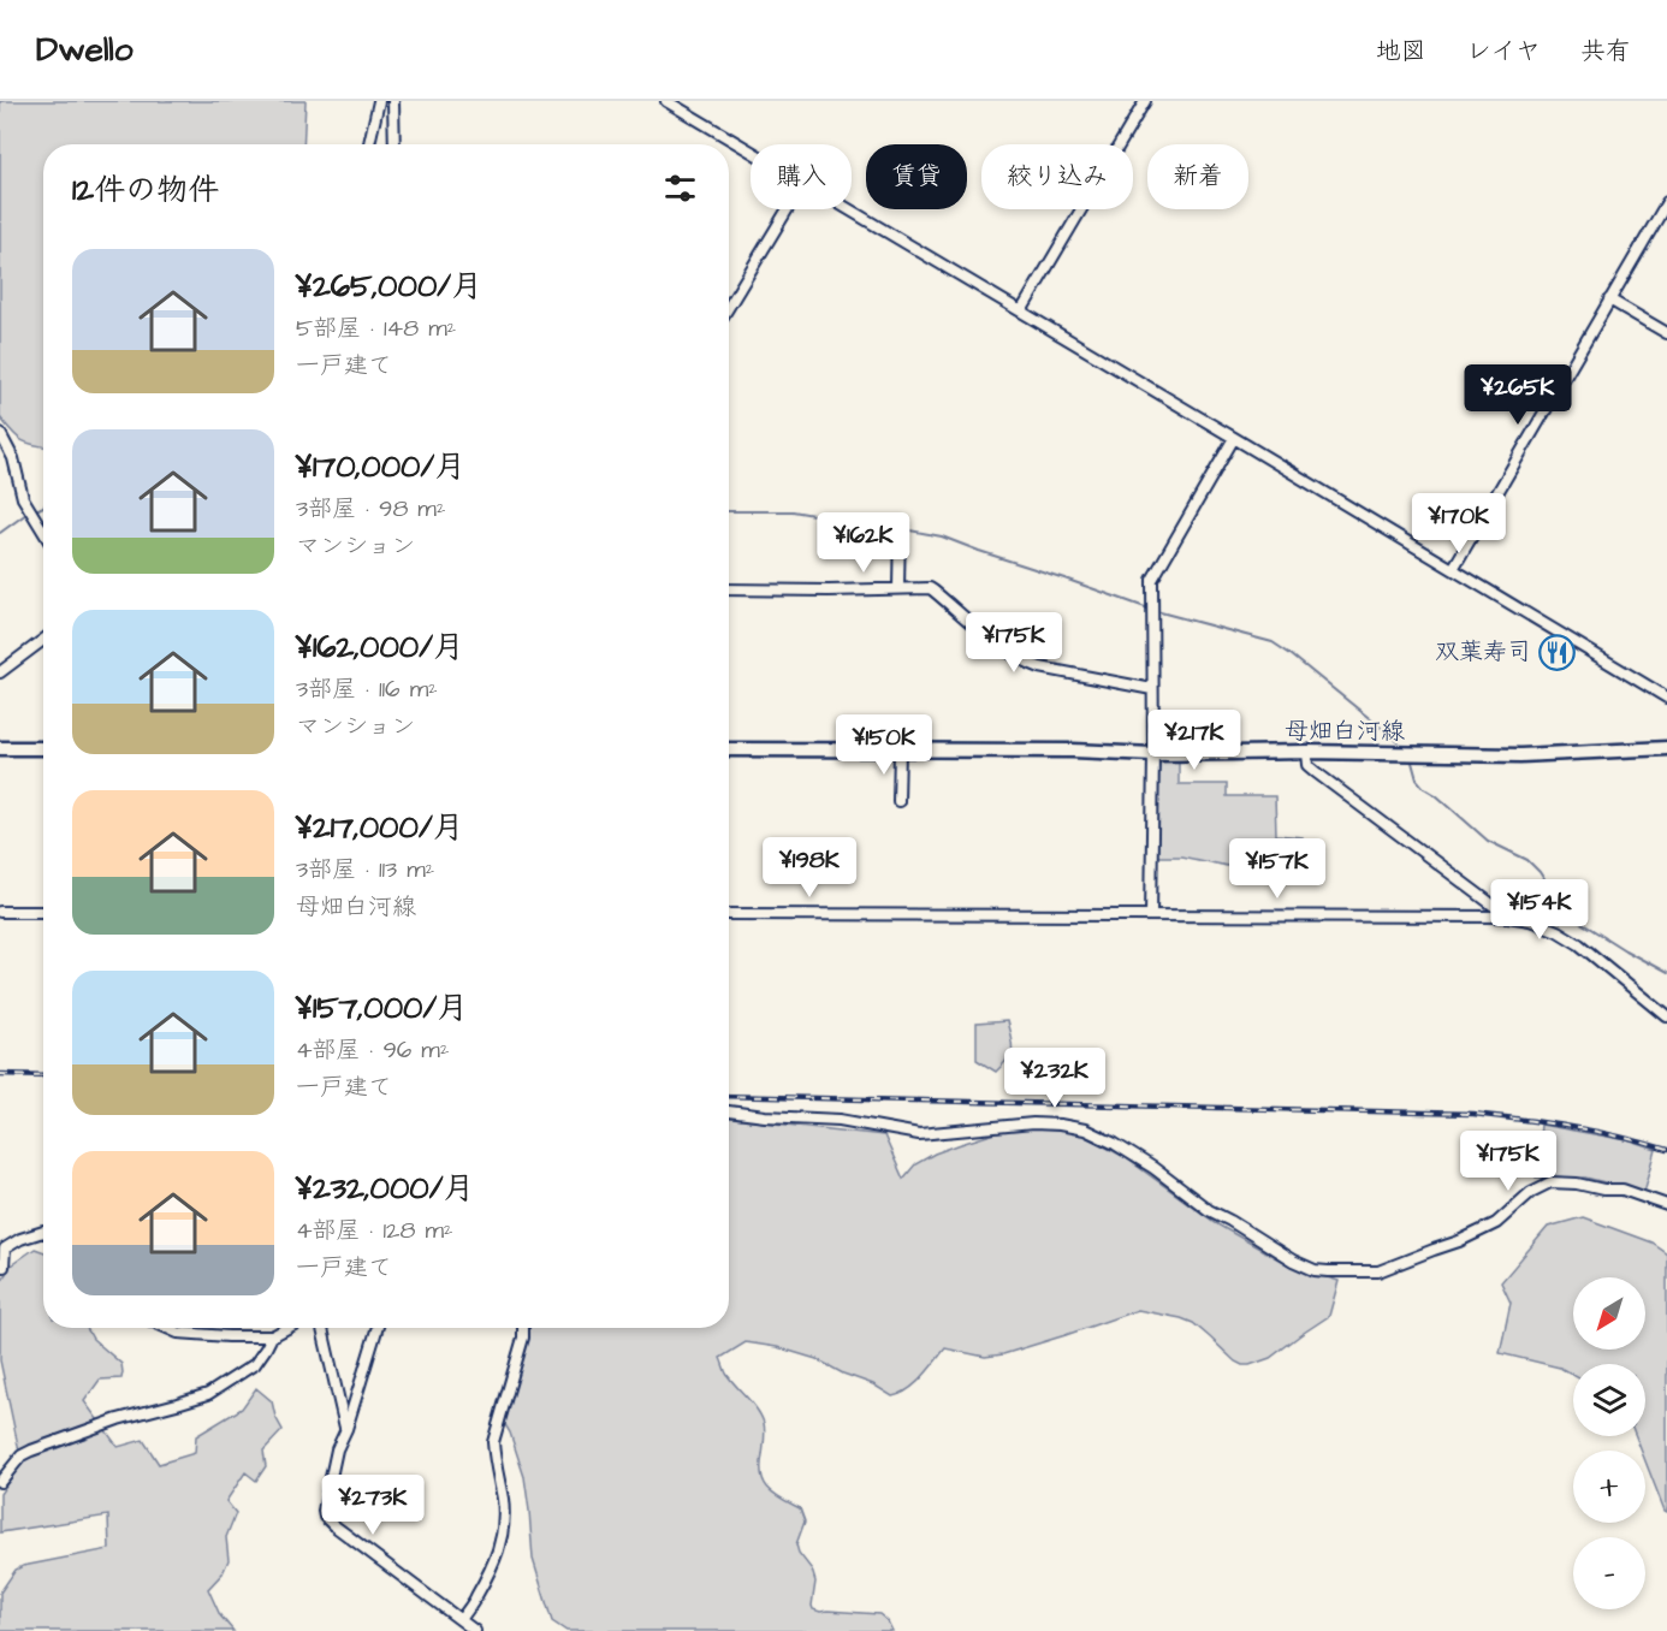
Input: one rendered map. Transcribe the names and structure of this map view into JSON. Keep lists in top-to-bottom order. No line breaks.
{"streets":{"main road":["母畑白河線"]},"places":{"restaurant":["双葉寿司"]},"north":"bottom left","page":{"header":"Dwello","nav":["地図","レイヤ","共有"],"chip":["購入","賃貸","絞り込み","新着"],"heading":"12件の物件","list":[{"name":"¥265,000/月","note":"5部屋 · 148 m² · 一戸建て"},{"name":"¥170,000/月","note":"3部屋 · 98 m² · マンション"},{"name":"¥162,000/月","note":"3部屋 · 116 m² · マンション"},{"name":"¥217,000/月","note":"3部屋 · 113 m² · 母畑白河線"},{"name":"¥157,000/月","note":"4部屋 · 96 m² · 一戸建て"},{"name":"¥232,000/月","note":"4部屋 · 128 m² · 一戸建て"}],"price":["¥265K","¥170K","¥162K","¥175K","¥217K","¥150K","¥198K","¥157K","¥154K","¥232K","¥175K","¥273K"],"map_buttons":["+","−"]}}
